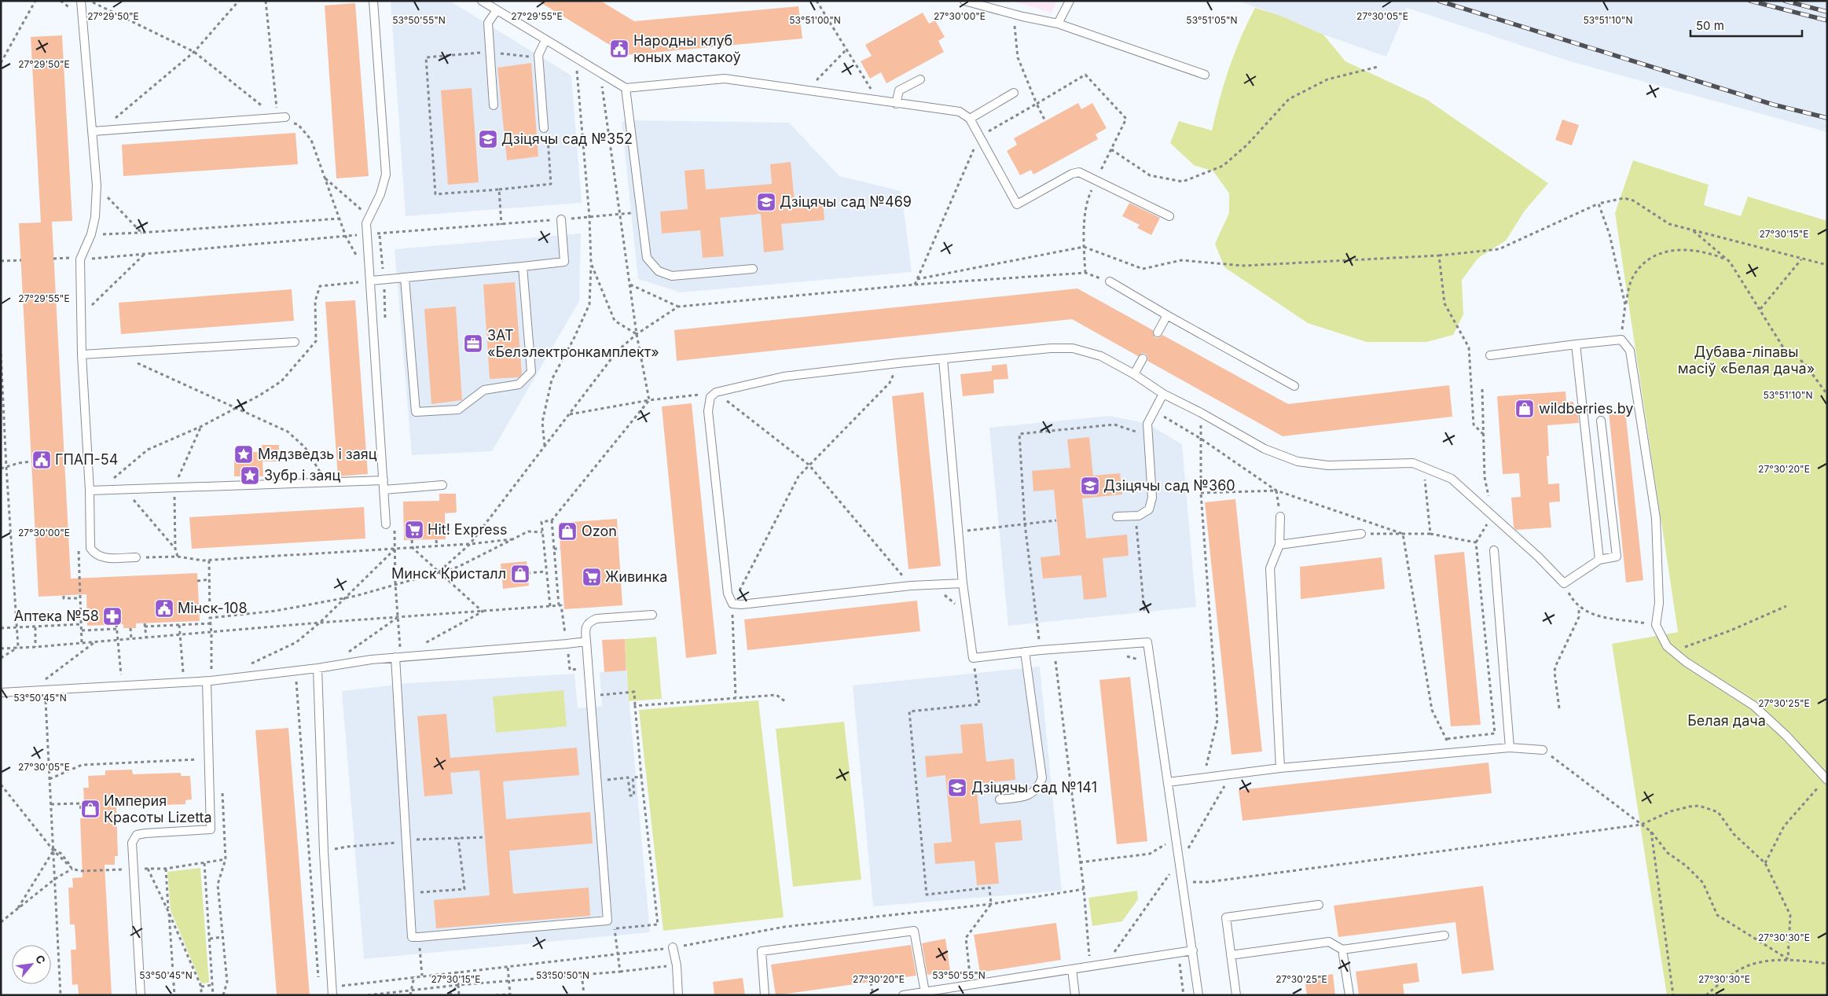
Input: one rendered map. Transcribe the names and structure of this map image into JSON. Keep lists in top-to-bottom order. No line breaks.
{"parks":["Дубава-ліпавы масіў «Белая дача»","Белая дача"],"places":{"public building":["Народны клуб юных мастакоў","ГПАП-54","Мінск-108"],"school or university":["Дзіцячы сад №352","Дзіцячы сад №469","Дзіцячы сад №360","Дзіцячы сад №141"],"office":["ЗАТ «Белэлектронкамплект»"],"shop":["wildberries.by","Ozon","Минск Кристалл","Империя Красоты Lizetta"],"place":["Мядзведзь і заяц","Зубр і заяц"],"supermarket":["Hit! Express","Живинка"],"pharmacy":["Аптека №58"]},"scale_bar":"50 m","north":"top right","coordinates":["27°29'50\"E","27°29'55\"E","27°30'00\"E","27°30'05\"E","53°50'55\"N","53°51'00\"N","53°51'05\"N","53°51'10\"N","27°30'15\"E","27°30'20\"E","53°50'45\"N","27°30'25\"E","27°30'30\"E","53°50'50\"N"]}
